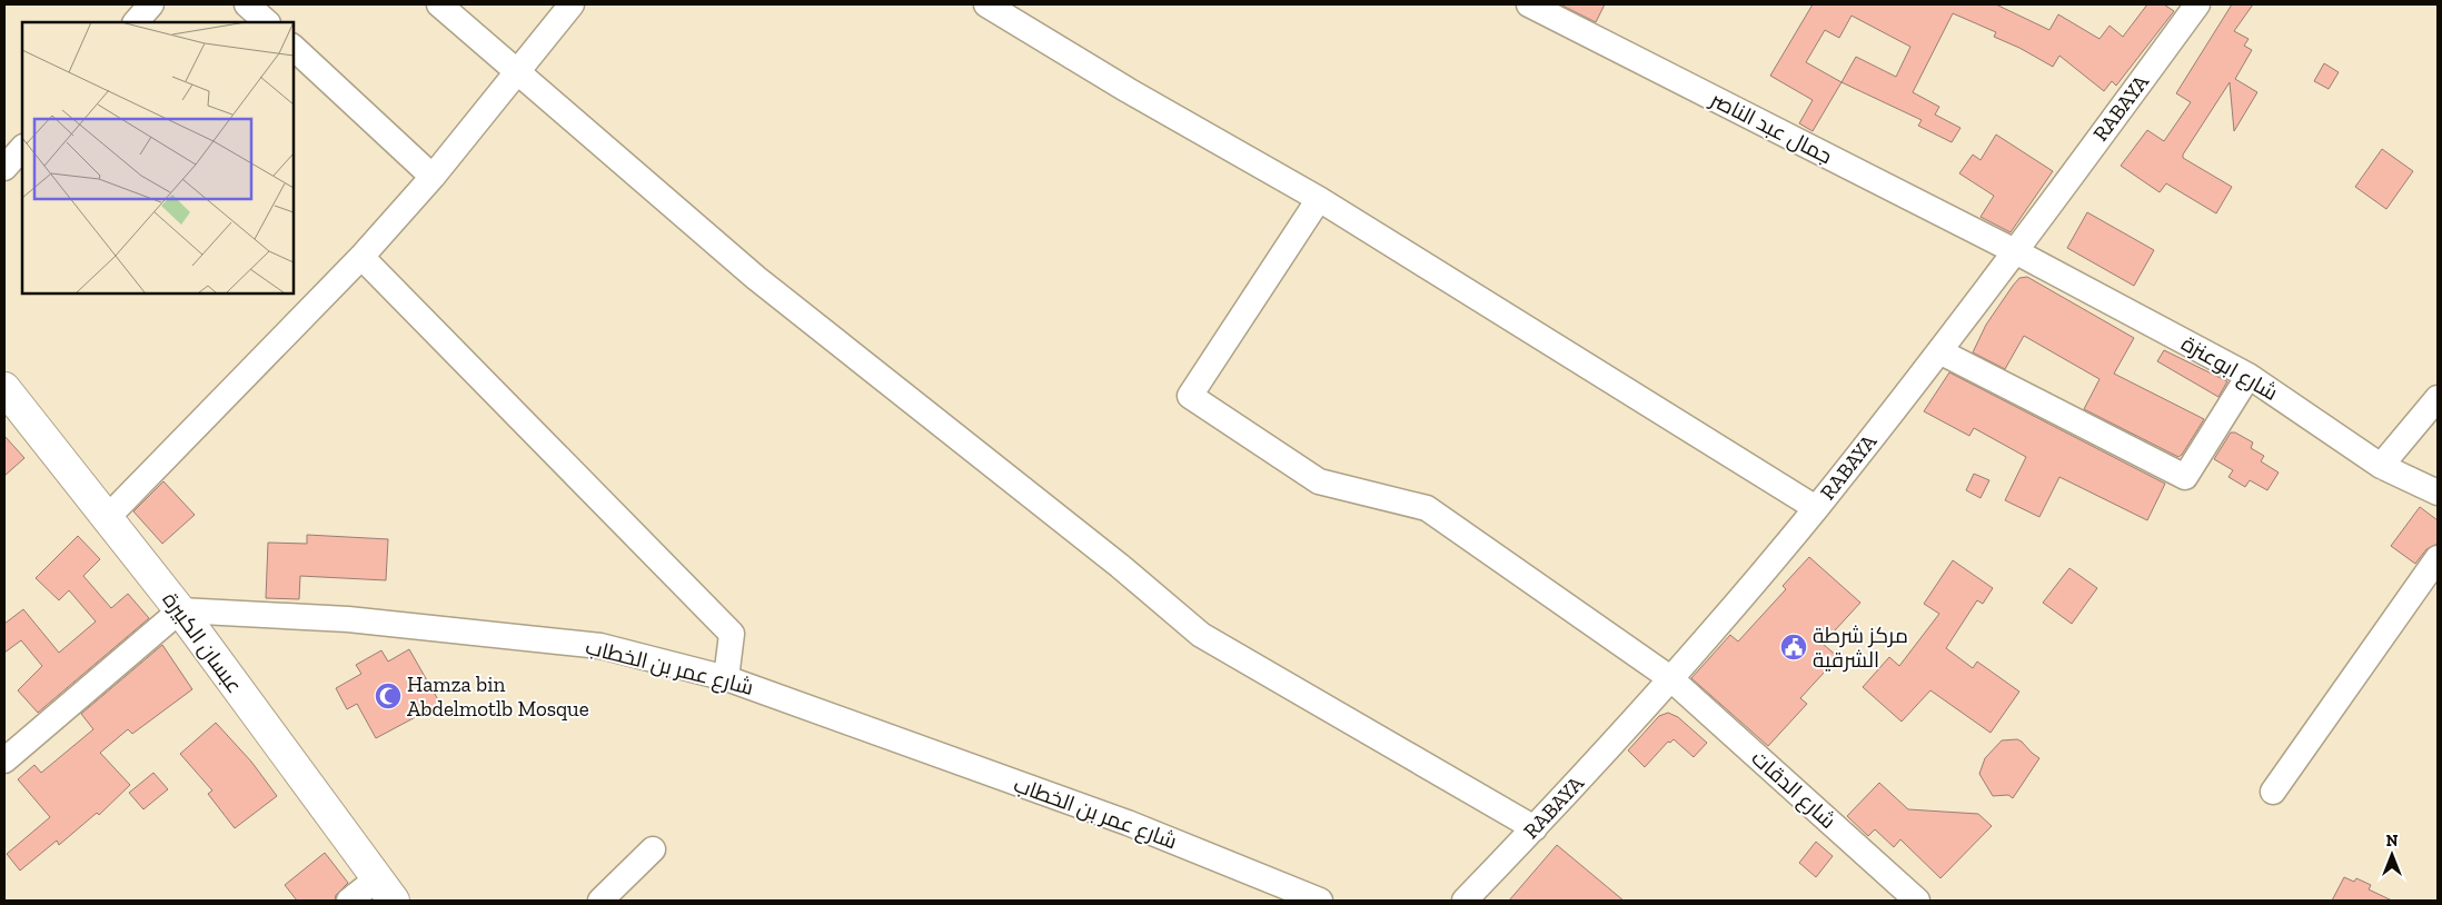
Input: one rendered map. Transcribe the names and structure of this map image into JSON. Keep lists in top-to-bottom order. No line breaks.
{"streets":{"main road":["عبسان الكبيرة"],"street":["RABAYA","جمال عبد الناصر","شارع ابوعنزة","شارع عمر بن الخطاب","شارع الدقات"]},"crossings":[["RABAYA","جمال عبد الناصر"],["RABAYA","شارع ابوعنزة"],["RABAYA","شارع الدقات"],["جمال عبد الناصر","شارع ابوعنزة"],["عبسان الكبيرة","شارع عمر بن الخطاب"]],"places":{"public building":["مركز شرطة الشرقية"],"mosque":["Hamza bin Abdelmotlb Mosque"]},"north":"top"}
